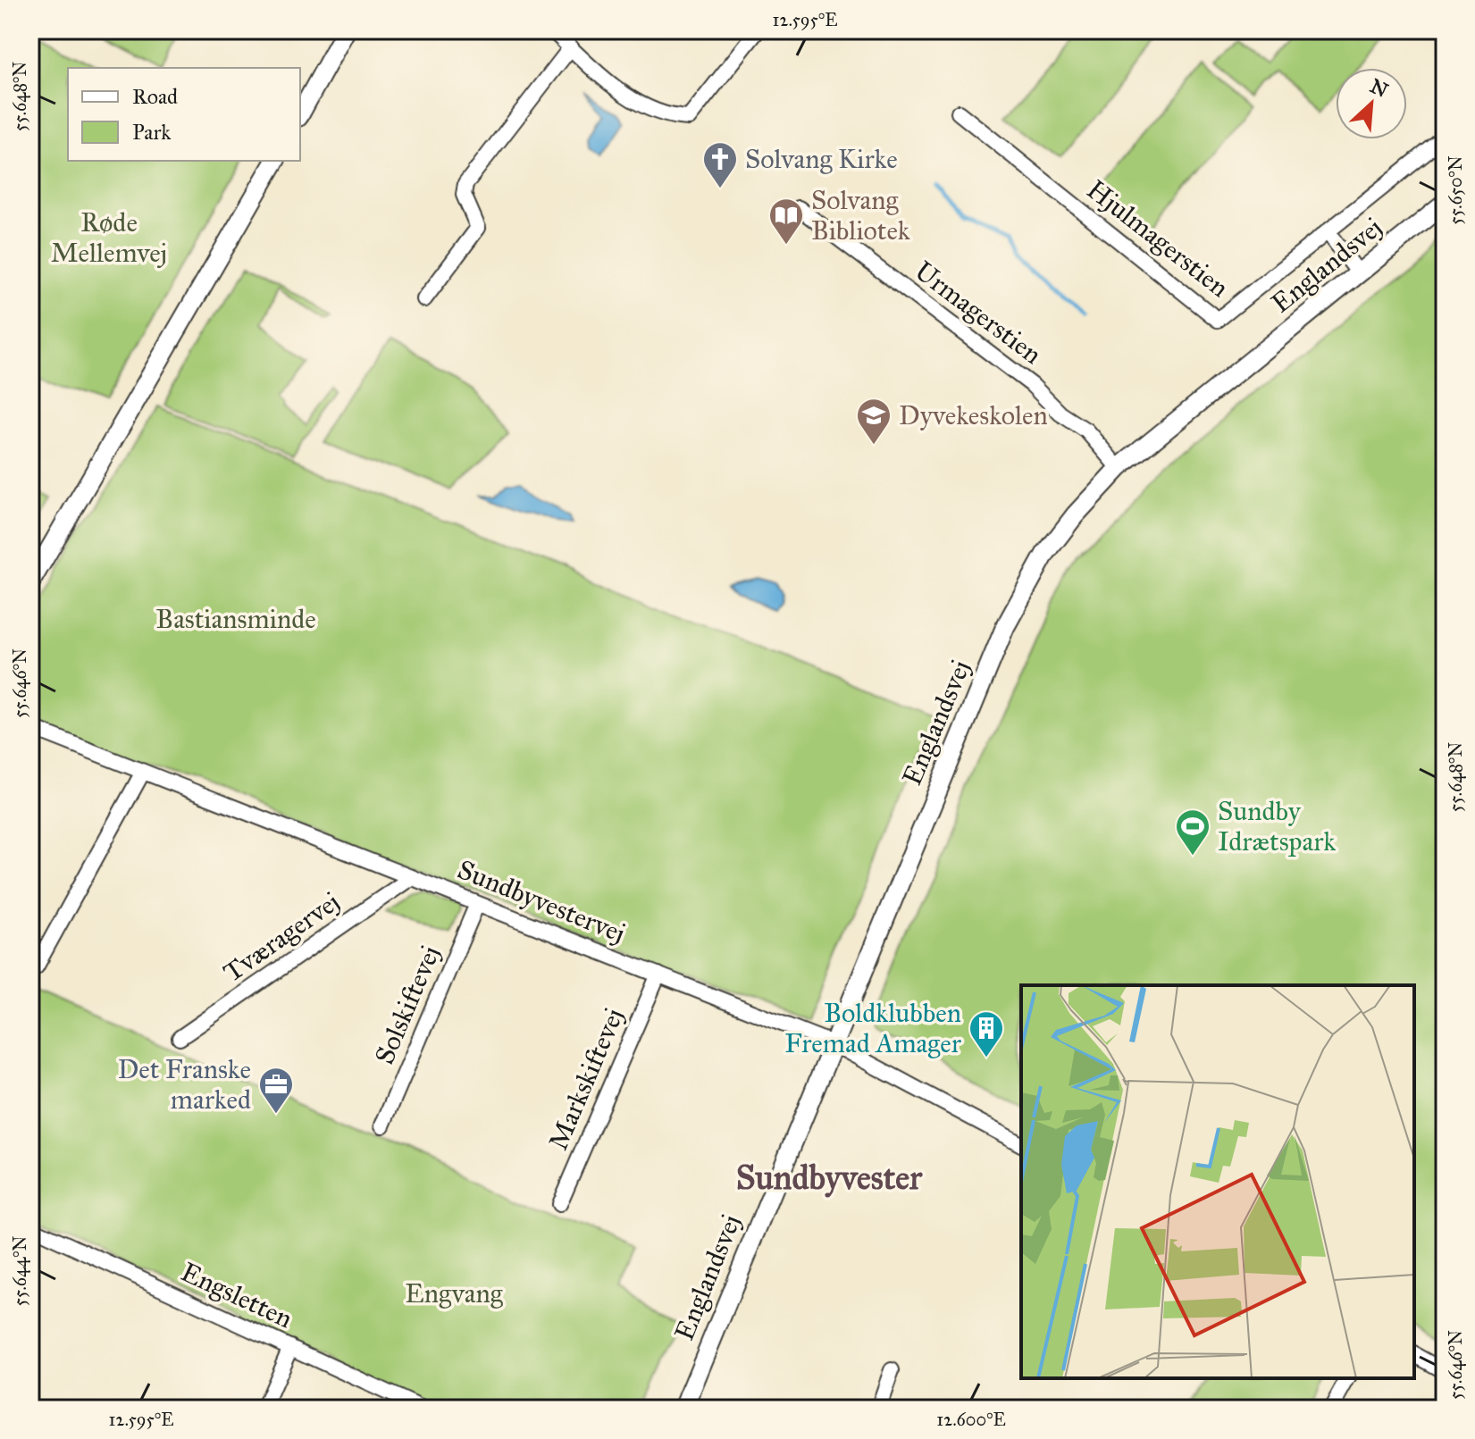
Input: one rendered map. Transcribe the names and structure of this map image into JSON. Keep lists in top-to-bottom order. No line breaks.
{"streets":{"street":["Hjulmagerstien","Englandsvej","Urmagerstien","Sundbyvestervej","Tværagervej","Solskiftevej","Markskiftevej","Engsletten"]},"crossings":[["Englandsvej","Urmagerstien"],["Englandsvej","Sundbyvestervej"],["Sundbyvestervej","Tværagervej"],["Sundbyvestervej","Solskiftevej"],["Sundbyvestervej","Markskiftevej"]],"districts":["Sundbyvester"],"parks":["Røde Mellemvej","Bastiansminde","Engvang"],"places":{"church":["Solvang Kirke"],"library":["Solvang Bibliotek"],"school or university":["Dyvekeskolen"],"sports":["Sundby Idrætspark"],"building":["Boldklubben Fremad Amager"],"office":["Det Franske marked"]},"legend":["Road","Park"],"north":"top right","coordinates":["12.595°E","55.648°N","55.650°N","55.646°N","55.644°N","12.600°E"]}
